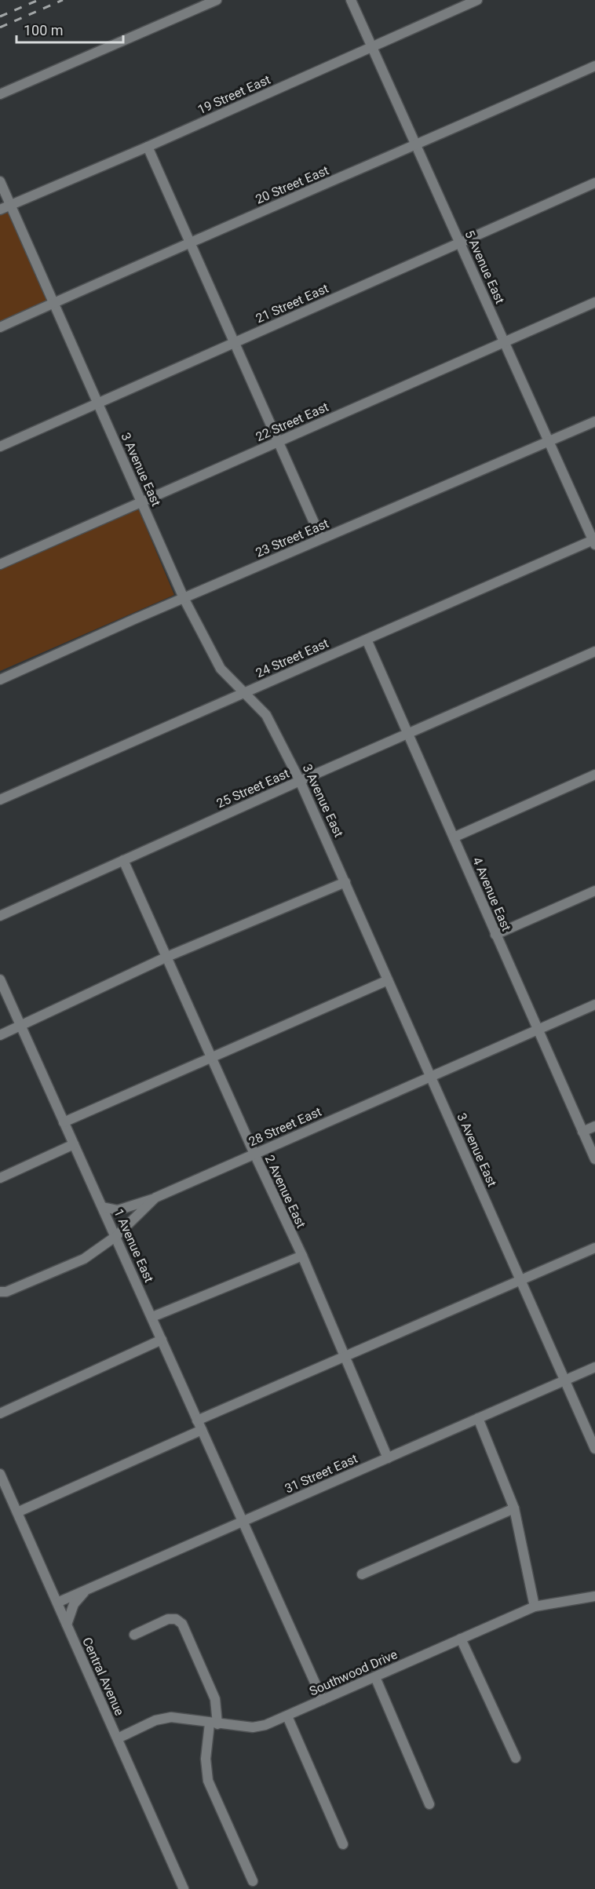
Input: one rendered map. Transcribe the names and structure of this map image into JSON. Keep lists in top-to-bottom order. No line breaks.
{"streets":{"street":["19 Street East","20 Street East","5 Avenue East","21 Street East","22 Street East","3 Avenue East","23 Street East","24 Street East","25 Street East","4 Avenue East","28 Street East","2 Avenue East","1 Avenue East","31 Street East","Southwood Drive","Central Avenue"]},"crossings":[["19 Street East","5 Avenue East"],["19 Street East","3 Avenue East"],["20 Street East","5 Avenue East"],["20 Street East","3 Avenue East"],["5 Avenue East","21 Street East"],["5 Avenue East","22 Street East"],["5 Avenue East","23 Street East"],["5 Avenue East","24 Street East"],["21 Street East","3 Avenue East"],["22 Street East","3 Avenue East"],["3 Avenue East","23 Street East"],["3 Avenue East","24 Street East"],["3 Avenue East","25 Street East"],["3 Avenue East","28 Street East"],["3 Avenue East","31 Street East"],["24 Street East","4 Avenue East"],["25 Street East","4 Avenue East"],["25 Street East","2 Avenue East"],["4 Avenue East","28 Street East"],["28 Street East","2 Avenue East"],["28 Street East","1 Avenue East"],["2 Avenue East","31 Street East"],["1 Avenue East","31 Street East"],["1 Avenue East","Southwood Drive"],["31 Street East","Central Avenue"],["Southwood Drive","Central Avenue"]],"scale_bar":"100 m"}
